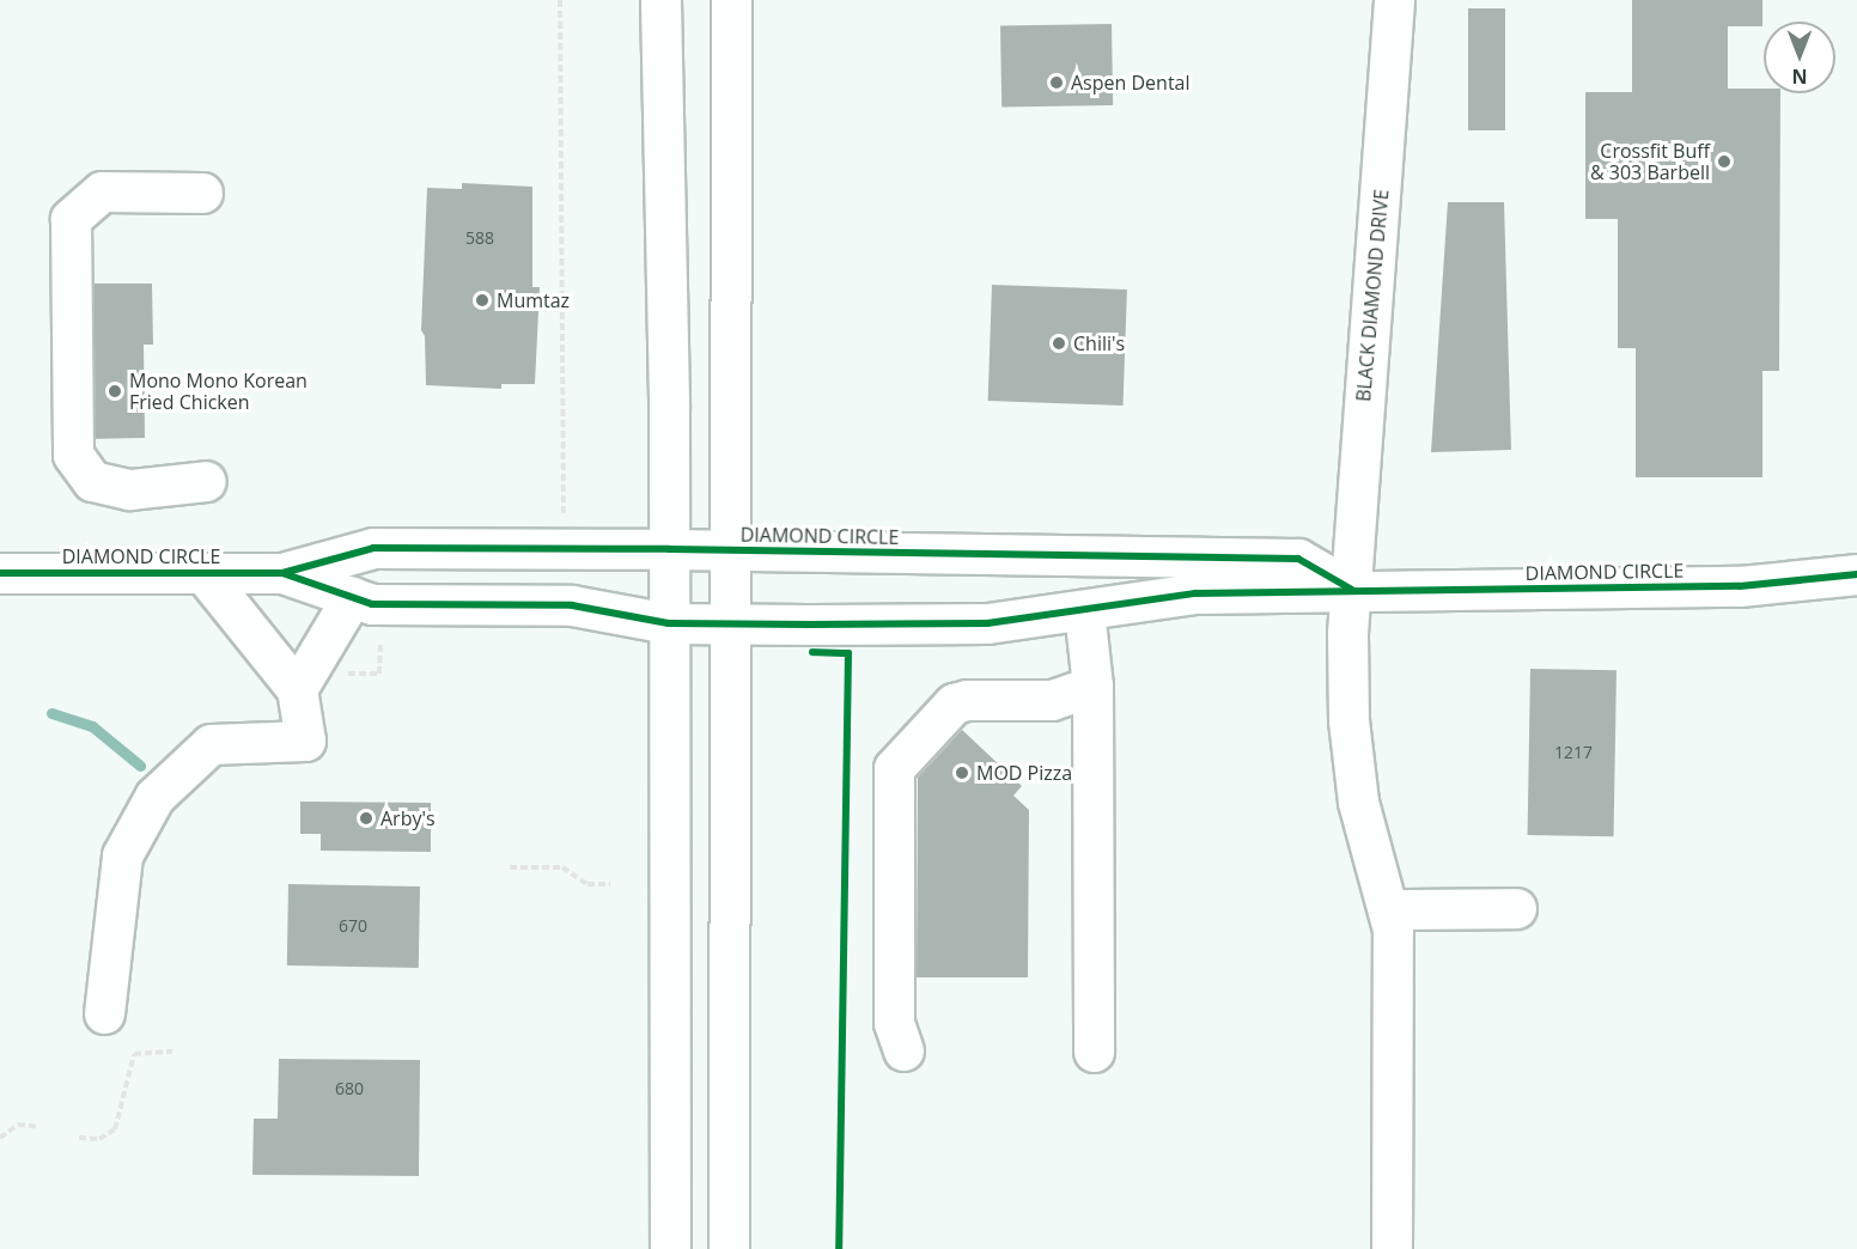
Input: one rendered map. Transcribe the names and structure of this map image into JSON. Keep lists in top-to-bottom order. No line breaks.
{"streets":{"street":["BLACK DIAMOND DRIVE","DIAMOND CIRCLE"]},"crossings":[["BLACK DIAMOND DRIVE","DIAMOND CIRCLE"]],"places":["Aspen Dental","Crossfit Buff & 303 Barbell","Mumtaz","Chili's","Mono Mono Korean Fried Chicken","MOD Pizza","Arby's"],"house_numbers":["588","1217","670","680"],"north":"bottom"}
